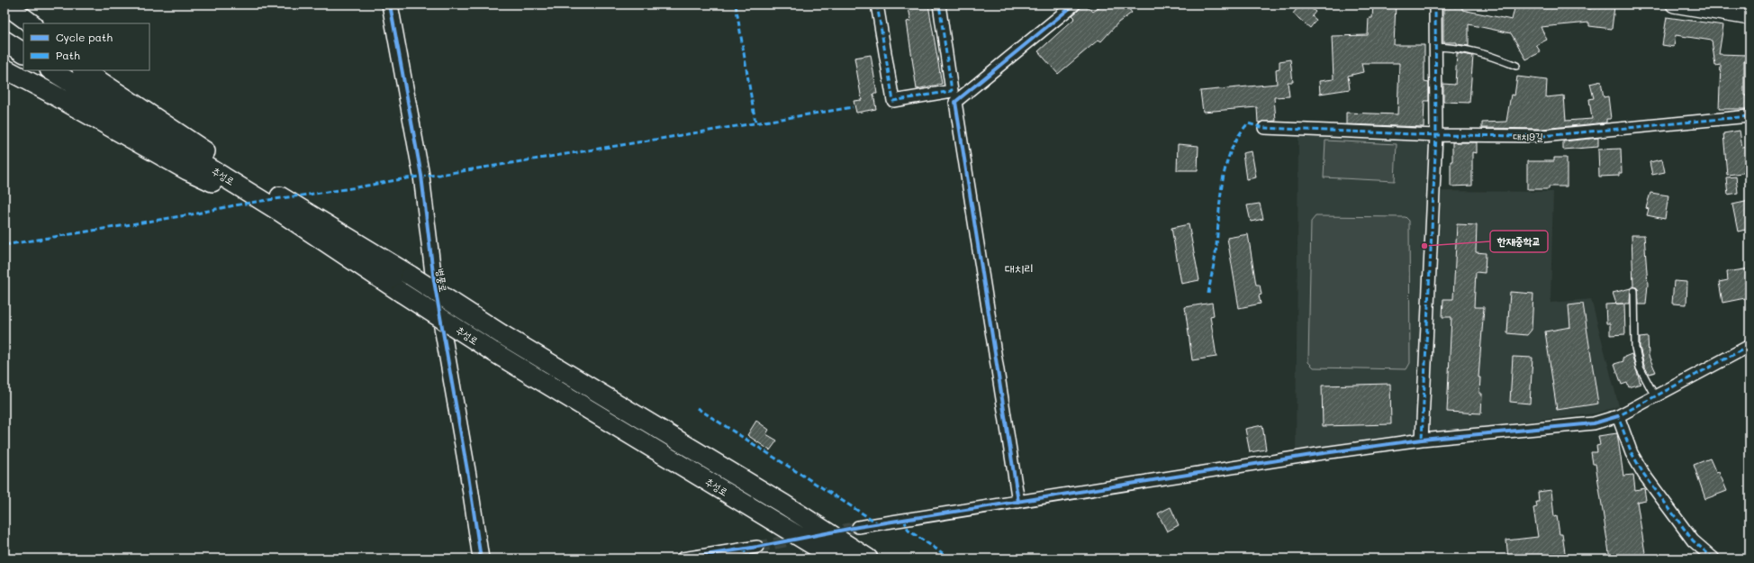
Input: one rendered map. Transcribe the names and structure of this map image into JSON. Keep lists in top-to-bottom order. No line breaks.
{"streets":{"main road":["추성로"],"street":["대치9길","병풍로"]},"districts":["대치리"],"places":["한재중학교"],"legend":["Cycle path","Path"]}
